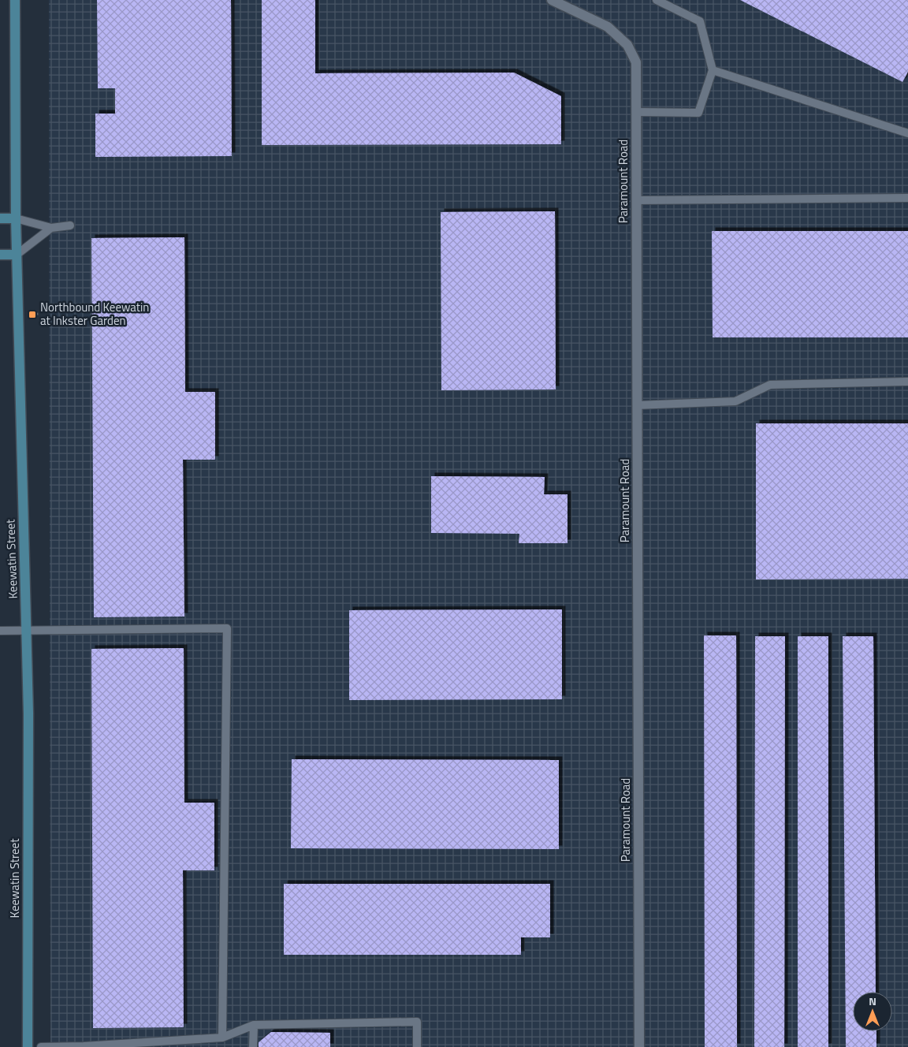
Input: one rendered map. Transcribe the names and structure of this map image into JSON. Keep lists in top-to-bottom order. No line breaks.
{"streets":{"street":["Paramount Road","Keewatin Street"]},"places":{"transit":["Northbound Keewatin at Inkster Garden"]},"north":"top"}
